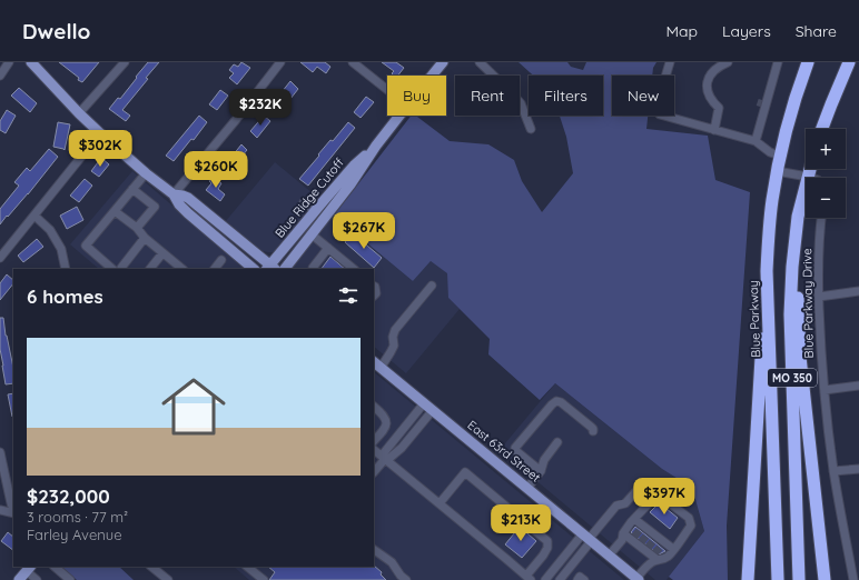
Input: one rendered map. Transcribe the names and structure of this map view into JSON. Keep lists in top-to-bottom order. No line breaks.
{"streets":{"highway":["Blue Parkway","MO 350"],"main road":["Blue Ridge Cutoff","East 63rd Street"],"street":["Blue Parkway Drive"]},"page":{"header":"Dwello","nav":["Map","Layers","Share"],"chip":["Buy","Rent","Filters","New"],"price":["$232K","$302K","$260K","$267K","$397K","$213K"],"map_buttons":["+","−"],"heading":"6 homes","list":[{"name":"$232,000","note":"3 rooms · 77 m² · Farley Avenue"}]}}
